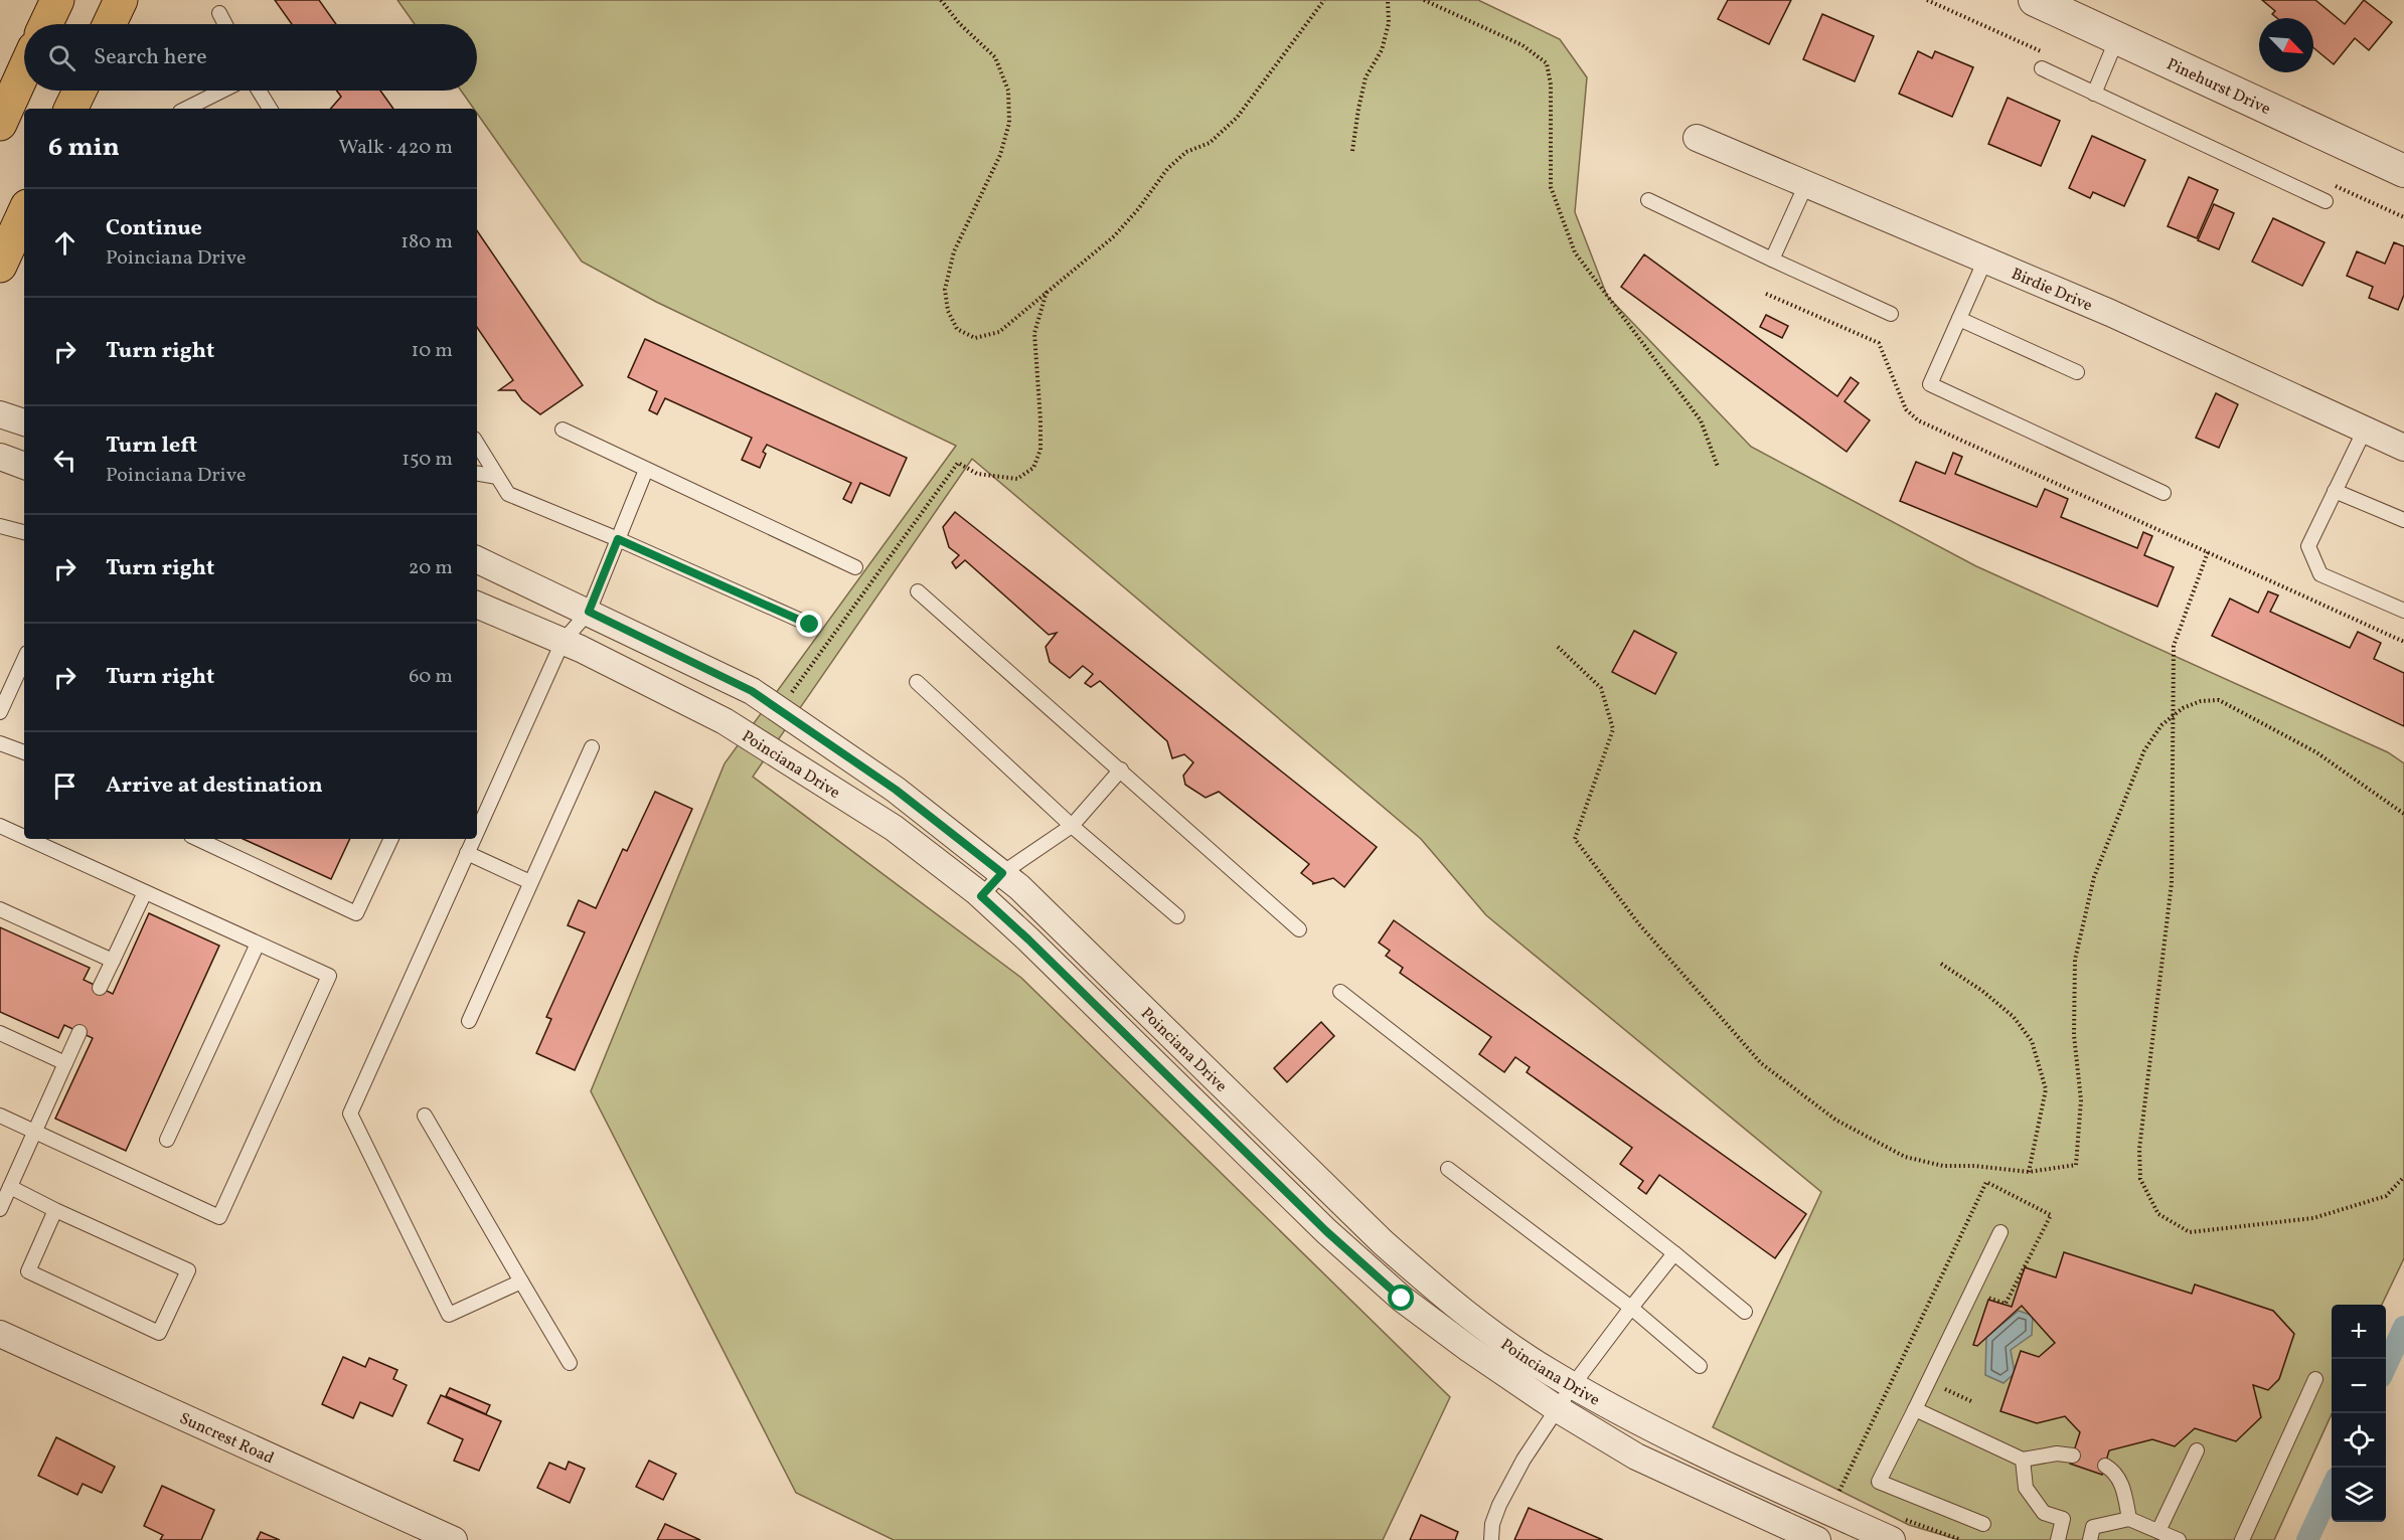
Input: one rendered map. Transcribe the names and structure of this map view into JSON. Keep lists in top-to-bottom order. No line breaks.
{"streets":{"street":["Pinehurst Drive","Birdie Drive","Poinciana Drive","Suncrest Road"]},"north":"bottom right","page":{"search":"Search here","heading":["6 min","Walk · 420 m"],"list":[["Continue","Poinciana Drive","180 m"],["Turn right","10 m"],["Turn left","Poinciana Drive","150 m"],["Turn right","20 m"],["Turn right","60 m"],"Arrive at destination"],"map_buttons":["+","−"]}}
